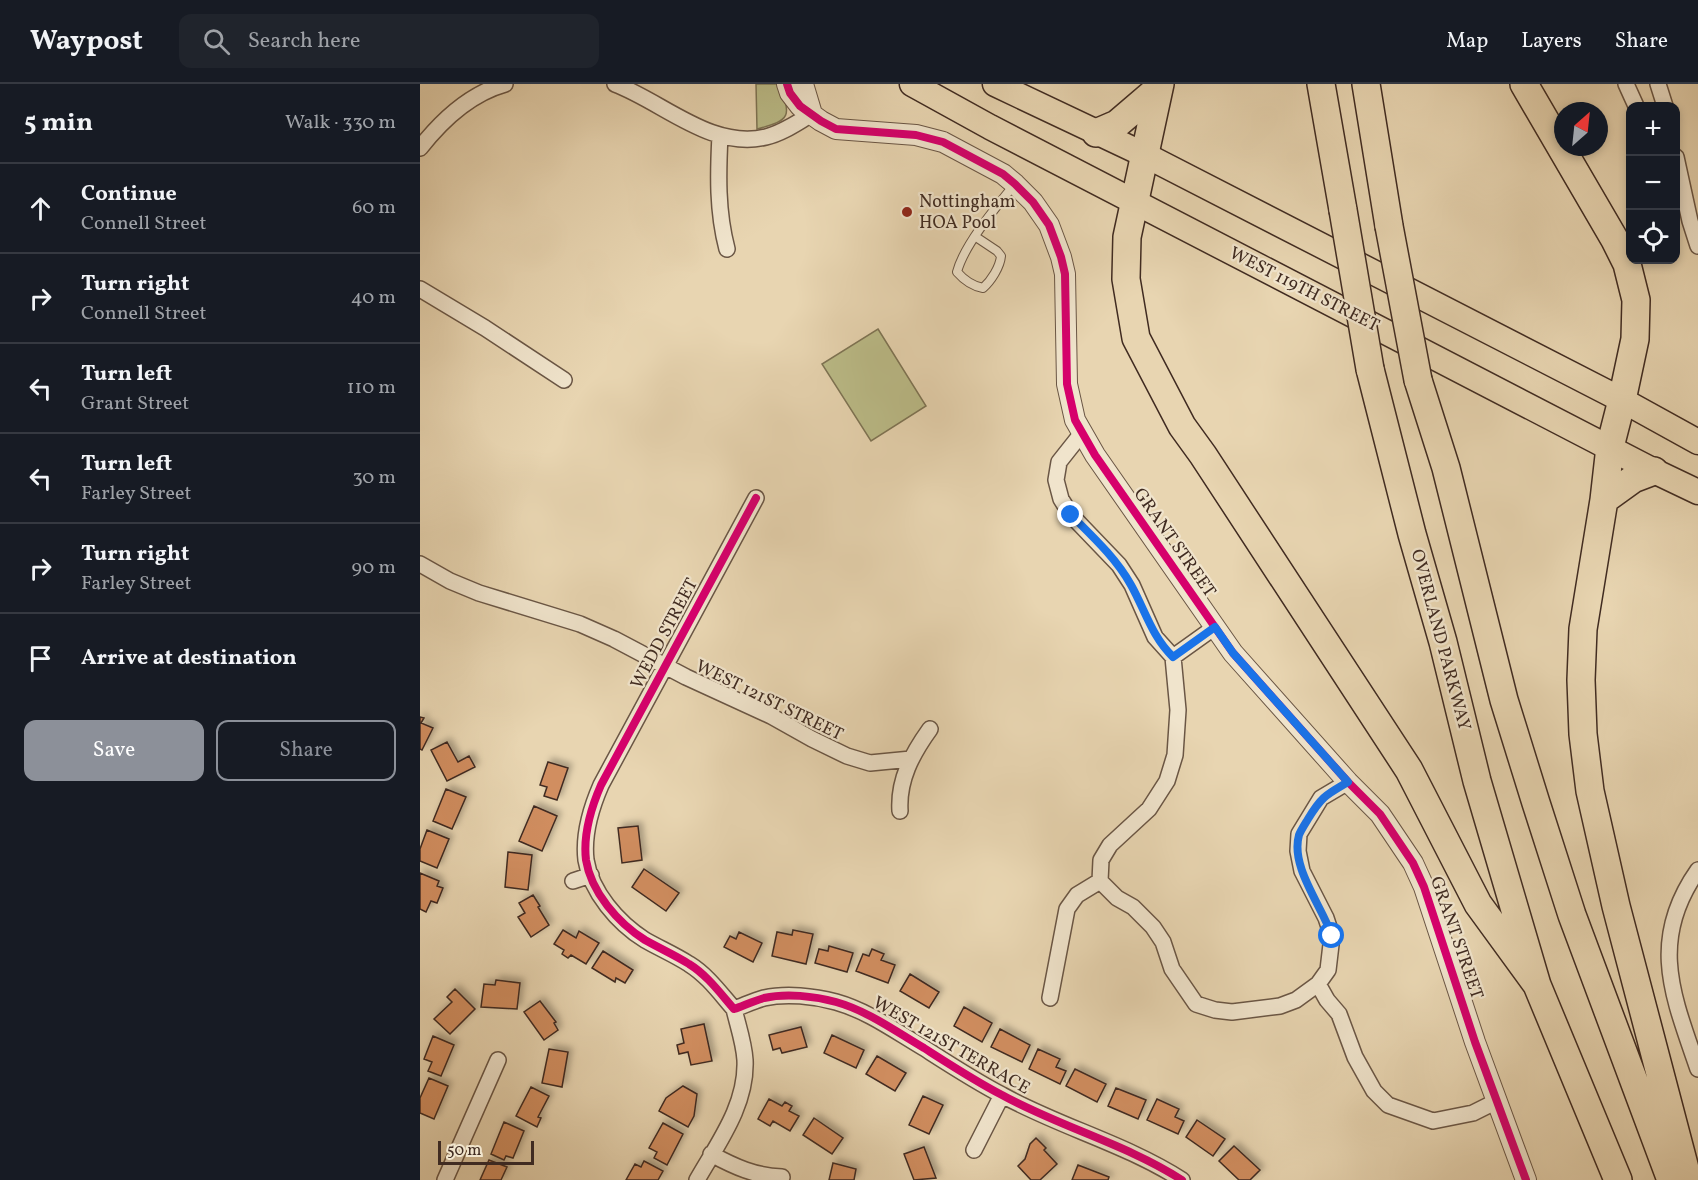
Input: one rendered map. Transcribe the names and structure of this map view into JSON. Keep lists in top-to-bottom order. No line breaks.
{"streets":{"highway":["OVERLAND PARKWAY"],"main road":["WEST 119TH STREET"],"street":["GRANT STREET","WEDD STREET","WEST 121ST STREET","WEST 121ST TERRACE"]},"crossings":[["WEDD STREET","WEST 121ST STREET"]],"places":["Nottingham HOA Pool"],"scale_bar":"50 m","north":"top right","page":{"header":"Waypost","search":"Search here","nav":["Map","Layers","Share"],"heading":["5 min","Walk · 330 m"],"map_buttons":["+","−"],"list":[["Continue","Connell Street","60 m"],["Turn right","Connell Street","40 m"],["Turn left","Grant Street","110 m"],["Turn left","Farley Street","30 m"],["Turn right","Farley Street","90 m"],"Arrive at destination"],"buttons":["Save","Share"],"scale":"50 m"}}
